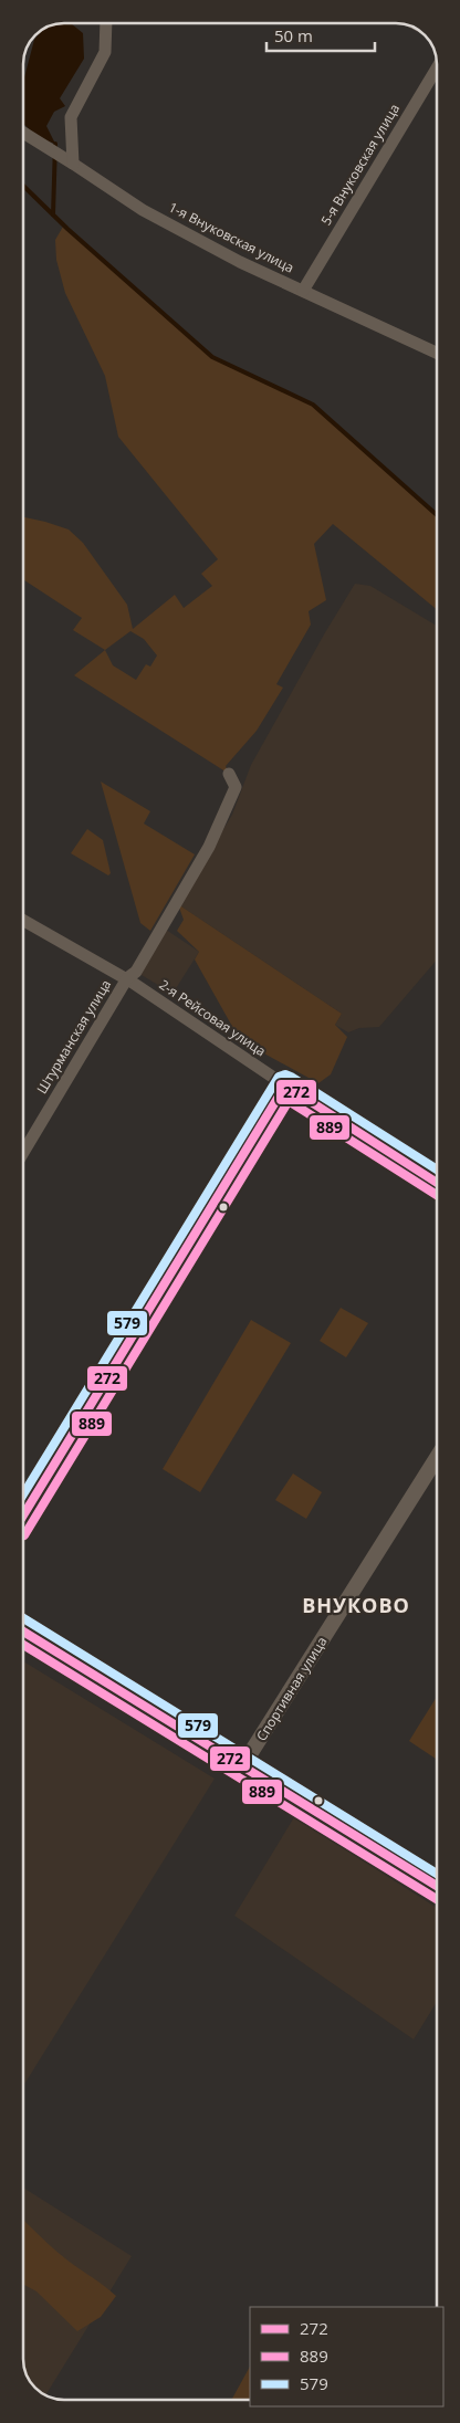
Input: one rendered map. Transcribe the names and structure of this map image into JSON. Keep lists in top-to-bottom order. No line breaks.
{"streets":{"street":["5-я Внуковская улица","1-я Внуковская улица","2-я Рейсовая улица","Штурманская улица","Спортивная улица"]},"crossings":[["5-я Внуковская улица","1-я Внуковская улица"],["2-я Рейсовая улица","Штурманская улица"]],"districts":["ВНУКОВО"],"lines":["transit line 579","transit line 272","transit line 889"],"legend":["272","889","579"],"scale_bar":"50 m"}
